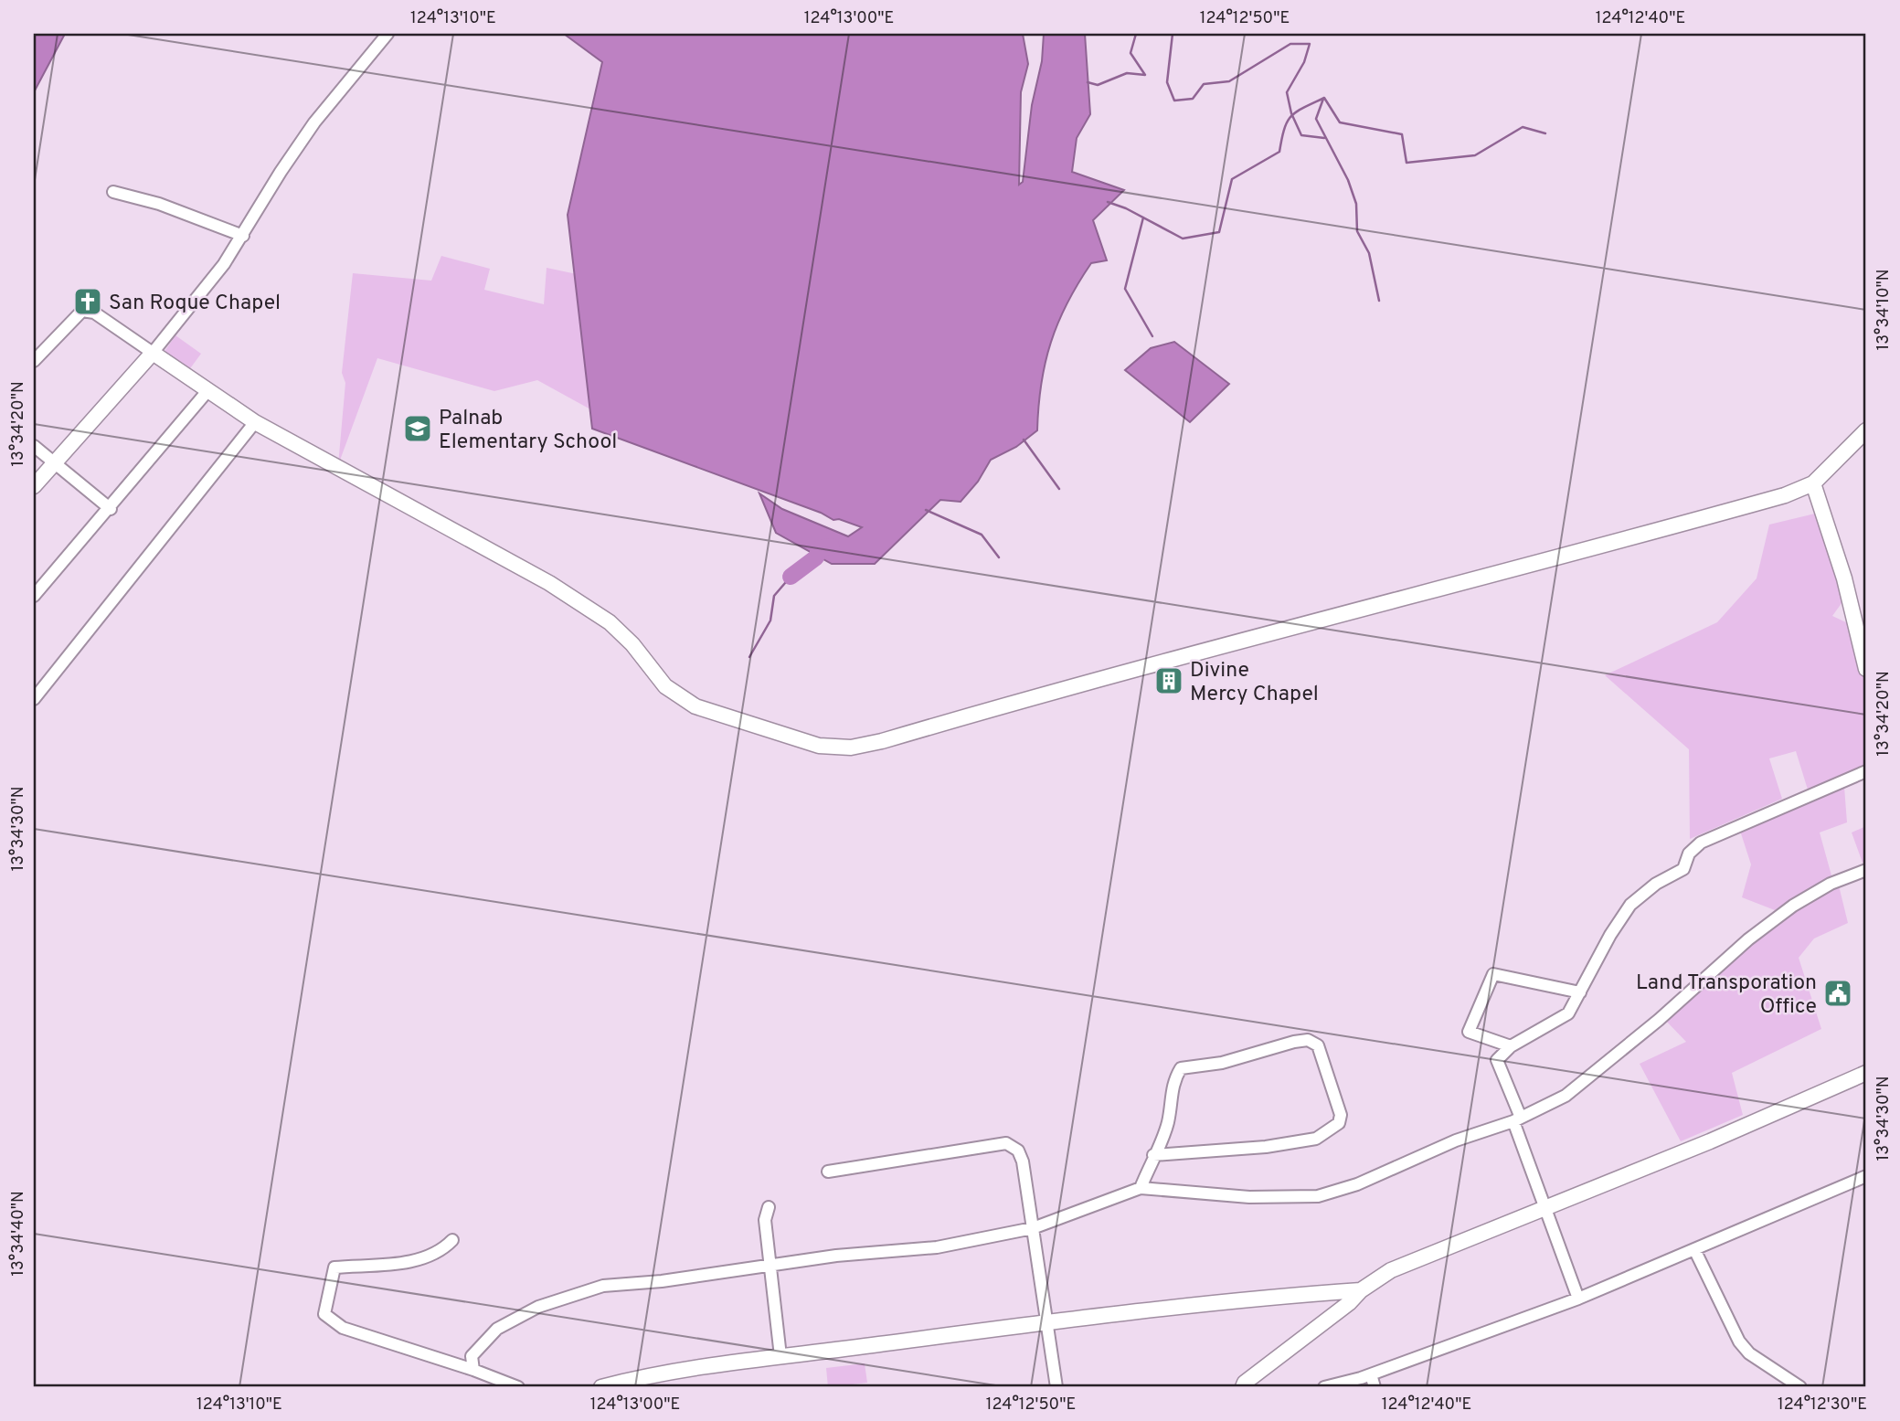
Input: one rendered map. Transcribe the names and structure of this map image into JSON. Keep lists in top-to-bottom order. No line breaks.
{"places":{"church":["San Roque Chapel"],"school or university":["Palnab Elementary School"],"building":["Divine Mercy Chapel"],"public building":["Land Transporation Office"]},"coordinates":["124°13'10\"E","124°13'00\"E","124°12'50\"E","124°12'40\"E","13°34'10\"N","13°34'20\"N","13°34'30\"N","13°34'40\"N","124°12'30\"E"]}
